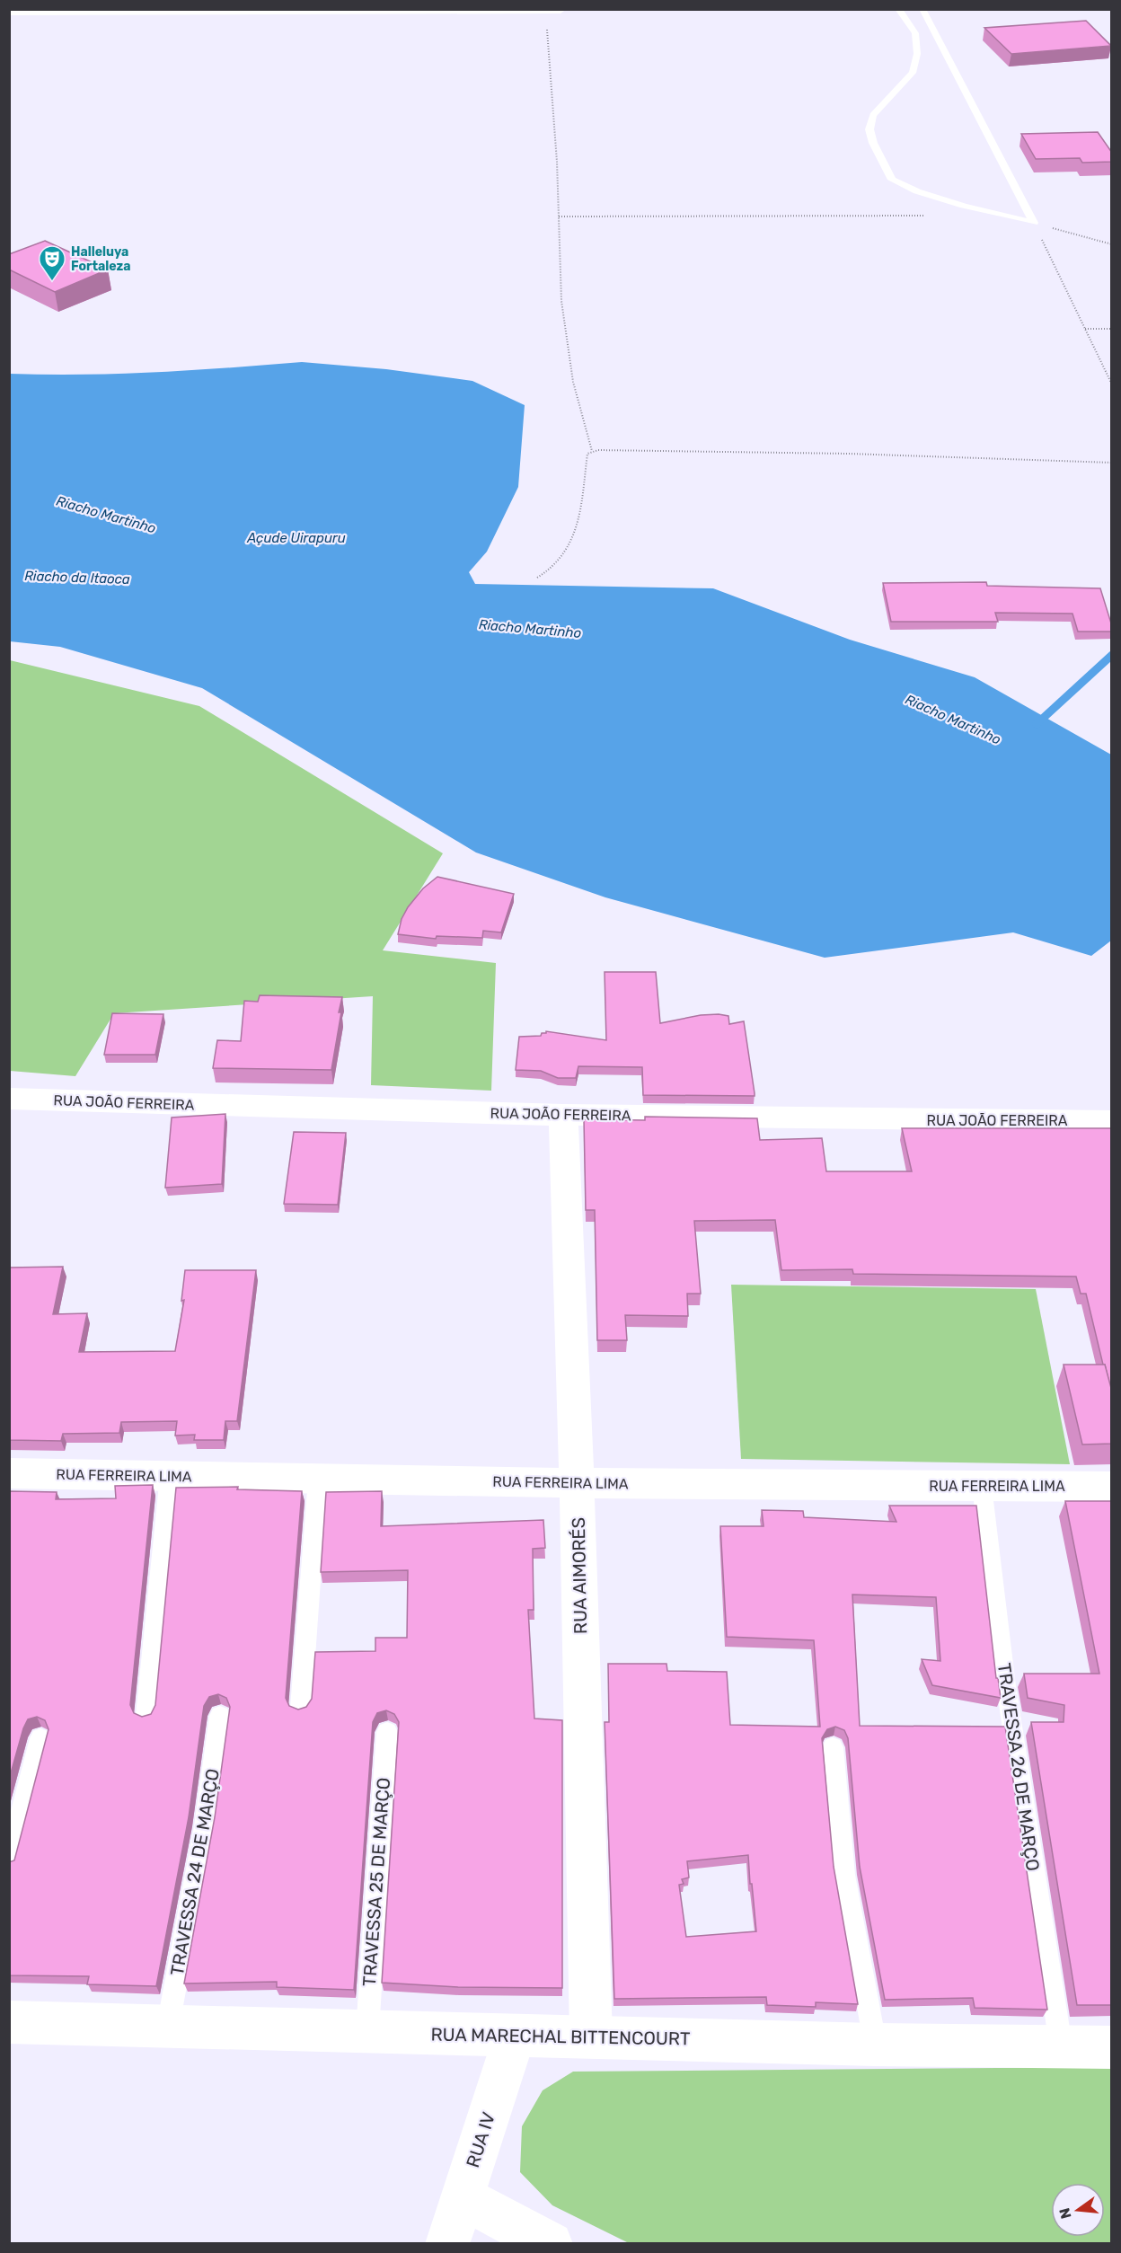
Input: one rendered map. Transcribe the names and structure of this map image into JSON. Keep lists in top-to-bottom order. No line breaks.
{"streets":{"street":["RUA JOÃO FERREIRA","RUA FERREIRA LIMA","RUA AIMORÉS","RUA MARECHAL BITTENCOURT","RUA IV"],"lane":["TRAVESSA 26 DE MARÇO","TRAVESSA 24 DE MARÇO","TRAVESSA 25 DE MARÇO"]},"crossings":[["RUA JOÃO FERREIRA","RUA AIMORÉS"],["RUA FERREIRA LIMA","RUA AIMORÉS"],["RUA FERREIRA LIMA","TRAVESSA 26 DE MARÇO"],["RUA AIMORÉS","RUA MARECHAL BITTENCOURT"],["TRAVESSA 26 DE MARÇO","RUA MARECHAL BITTENCOURT"],["TRAVESSA 24 DE MARÇO","RUA MARECHAL BITTENCOURT"],["TRAVESSA 25 DE MARÇO","RUA MARECHAL BITTENCOURT"],["RUA MARECHAL BITTENCOURT","RUA IV"]],"water":["Riacho Martinho","Açude Uirapuru","Riacho da Itaoca"],"places":{"theatre":["Halleluya Fortaleza"]},"north":"left"}
